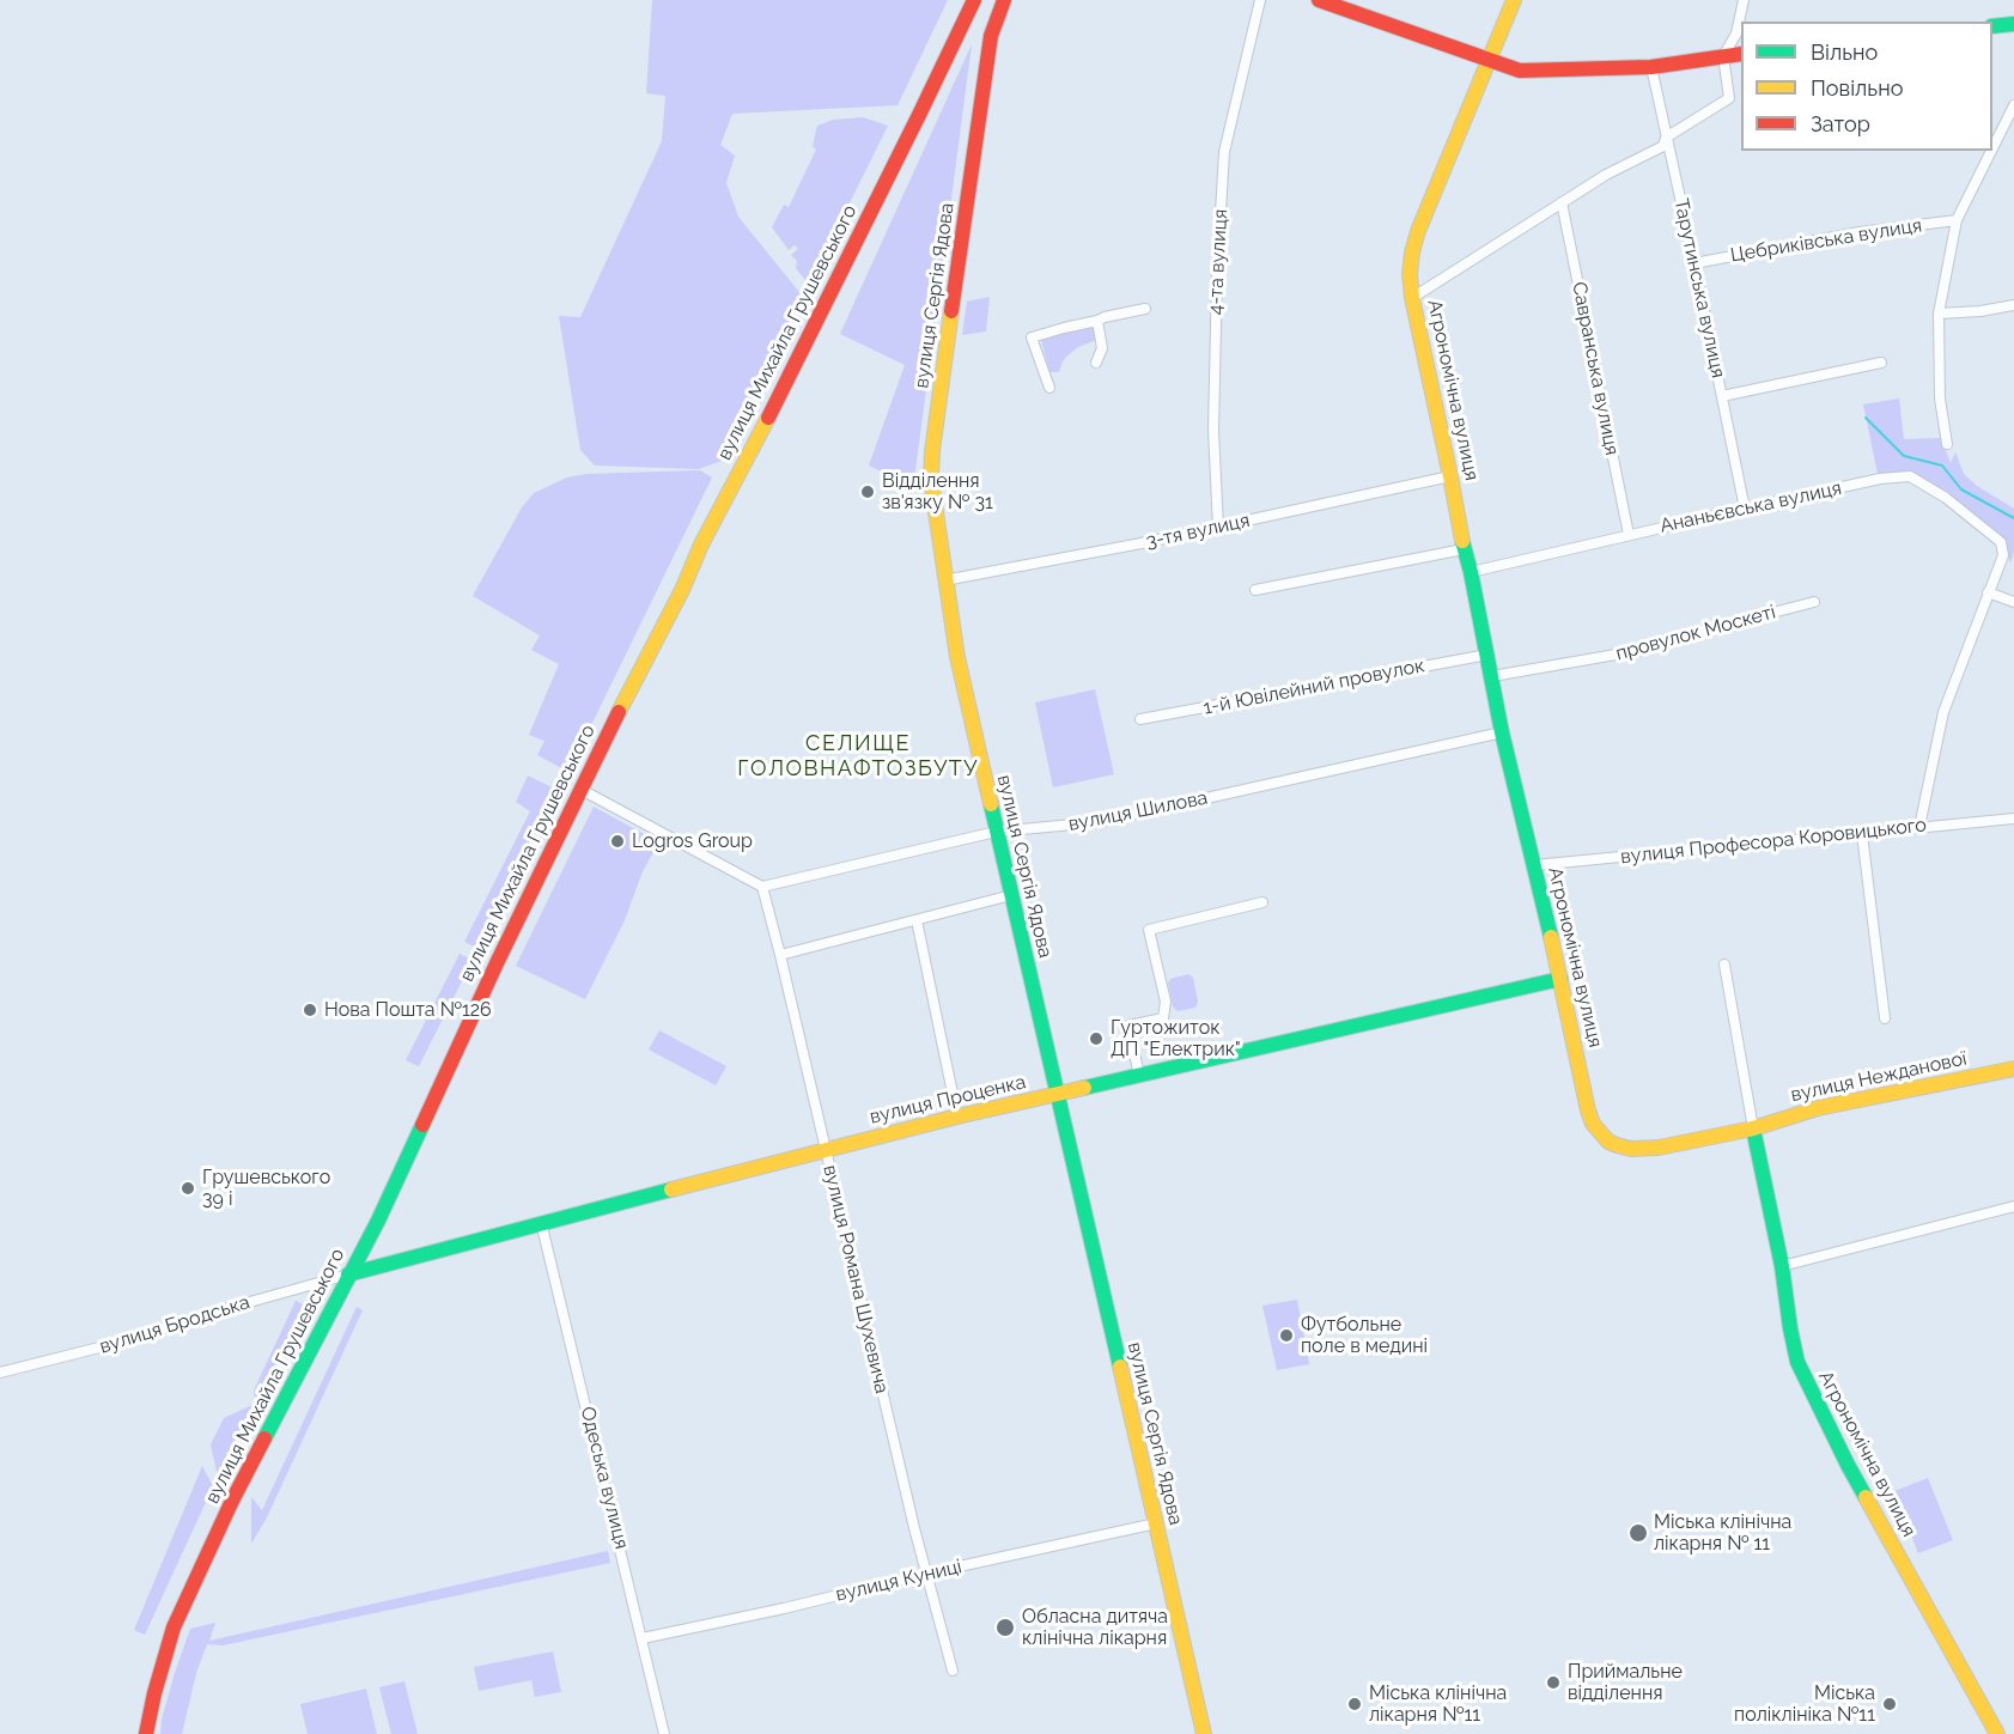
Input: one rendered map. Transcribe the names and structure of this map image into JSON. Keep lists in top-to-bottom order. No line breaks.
{"streets":{"street":["Цебриківська вулиця","4-та вулиця","Тарутинська вулиця","вулиця Сергія Ядова","вулиця Михайла Грушевського","Савранська вулиця","Агрономічна вулиця","Ананьєвська вулиця","3-тя вулиця","провулок Москеті","1-й Ювілейний провулок","вулиця Шилова","вулиця Професора Коровицького","вулиця Нежданової","вулиця Проценка","вулиця Романа Шухевича","вулиця Бродська","Одеська вулиця","вулиця Куниці"]},"crossings":[["Цебриківська вулиця","Тарутинська вулиця"],["4-та вулиця","3-тя вулиця"],["Тарутинська вулиця","Ананьєвська вулиця"],["вулиця Сергія Ядова","3-тя вулиця"],["вулиця Сергія Ядова","вулиця Шилова"],["вулиця Сергія Ядова","вулиця Проценка"],["вулиця Сергія Ядова","вулиця Куниці"],["вулиця Михайла Грушевського","вулиця Проценка"],["вулиця Михайла Грушевського","вулиця Бродська"],["Савранська вулиця","Ананьєвська вулиця"],["Агрономічна вулиця","Ананьєвська вулиця"],["Агрономічна вулиця","3-тя вулиця"],["Агрономічна вулиця","провулок Москеті"],["Агрономічна вулиця","1-й Ювілейний провулок"],["Агрономічна вулиця","вулиця Шилова"],["Агрономічна вулиця","вулиця Професора Коровицького"],["Агрономічна вулиця","вулиця Нежданової"],["Агрономічна вулиця","вулиця Проценка"],["вулиця Шилова","вулиця Романа Шухевича"],["вулиця Проценка","вулиця Романа Шухевича"],["вулиця Проценка","вулиця Бродська"],["вулиця Проценка","Одеська вулиця"],["вулиця Романа Шухевича","вулиця Куниці"],["Одеська вулиця","вулиця Куниці"]],"districts":["СЕЛИЩЕ ГОЛОВНАФТОЗБУТУ"],"places":["Відділення зв'язку № 31","Logros Group","Нова Пошта №126","Гуртожиток ДП \"Електрик\"","Грушевського 39 і","Футбольне поле в медині","Міська клінічна лікарня № 11","Обласна дитяча клінічна лікарня","Приймальне відділення","Міська клінічна лікарня №11","Міська поліклініка №11"],"legend":["Вільно","Повільно","Затор"]}
